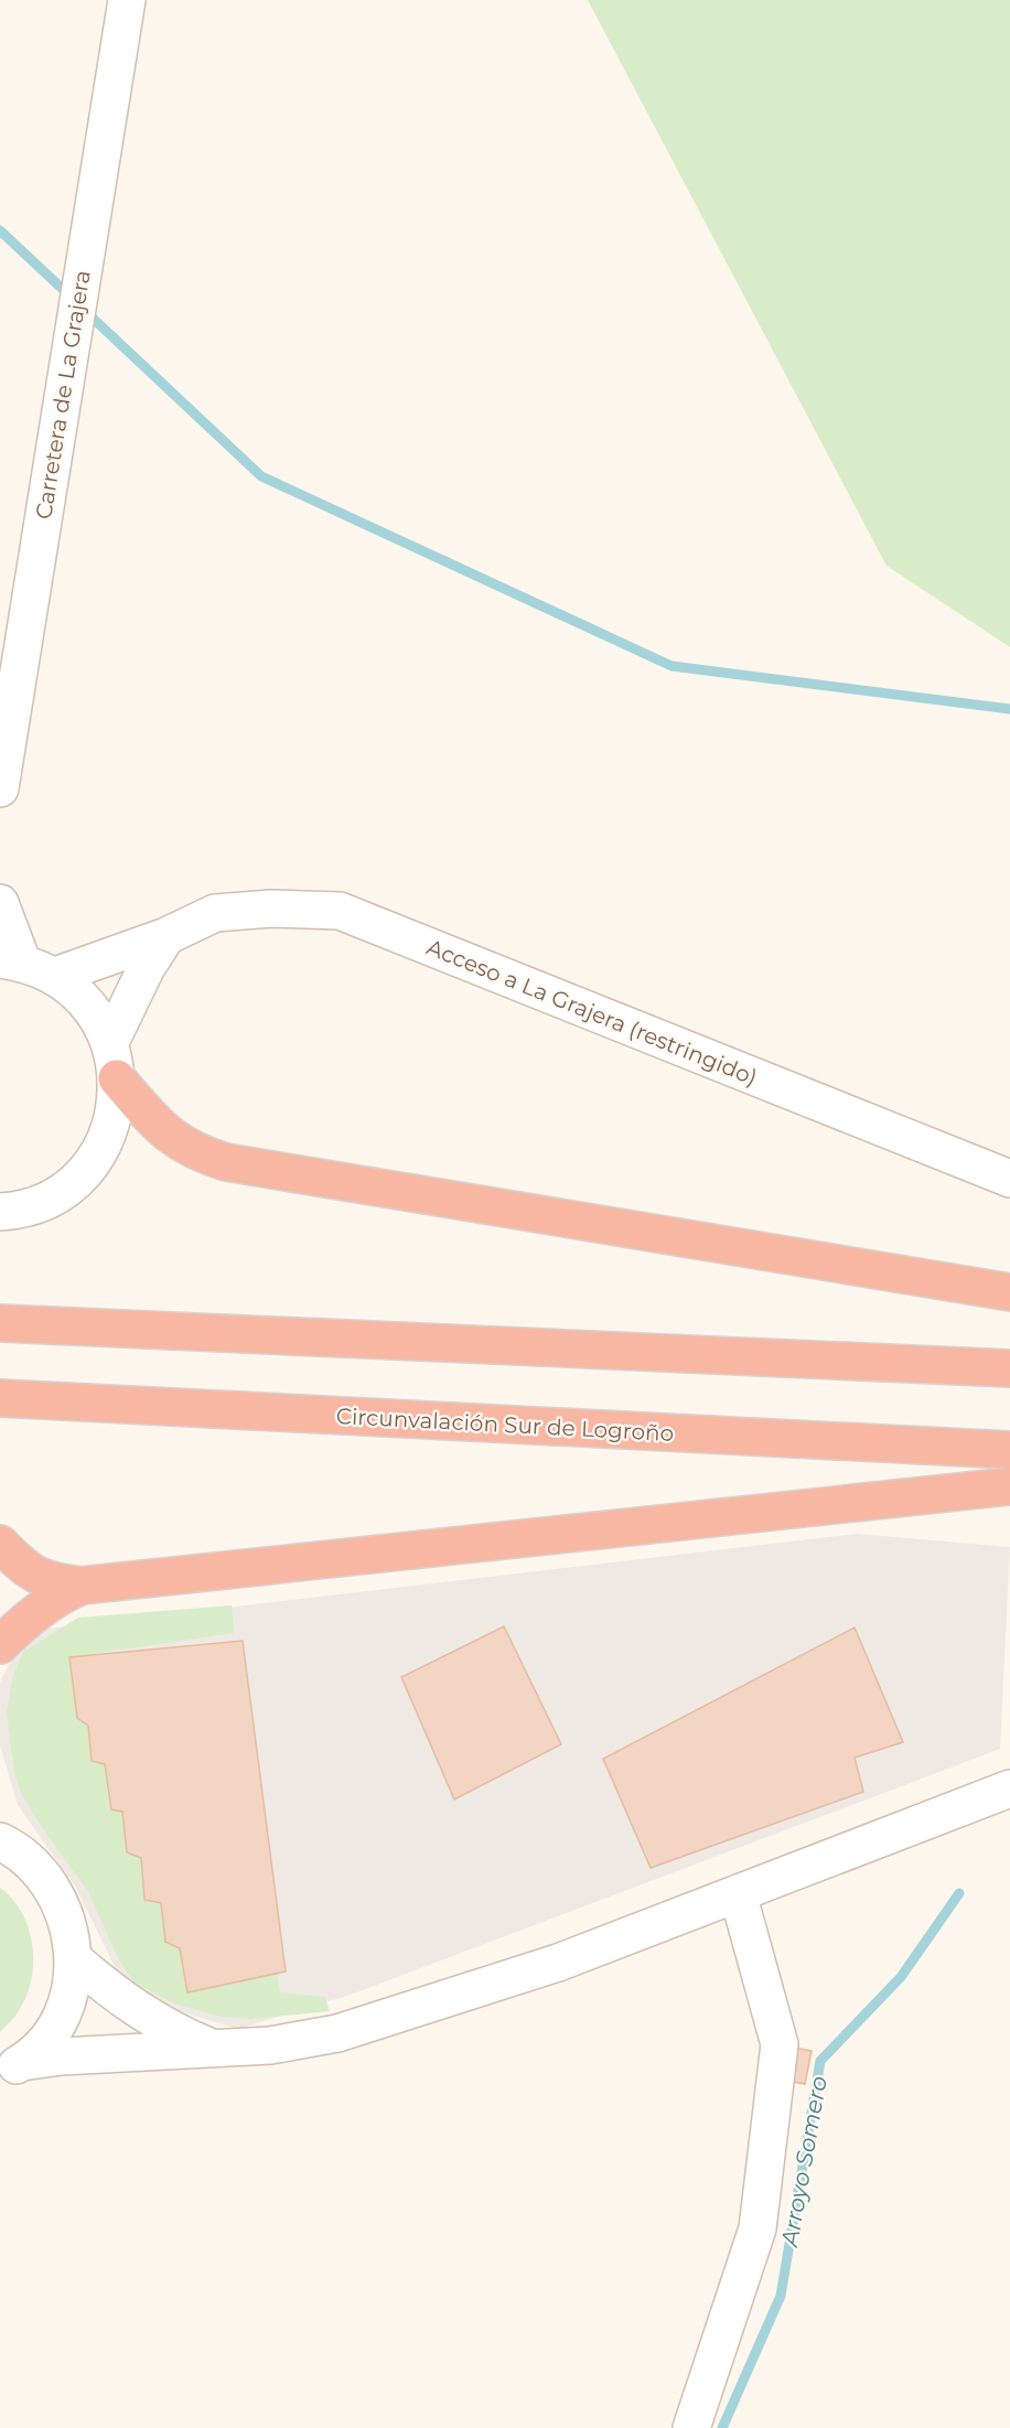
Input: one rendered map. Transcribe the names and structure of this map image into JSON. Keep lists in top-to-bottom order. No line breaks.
{"streets":{"highway":["Circunvalación Sur de Logroño"],"street":["Carretera de La Grajera","Acceso a La Grajera (restringido)"]},"water":["Arroyo Somero"]}
